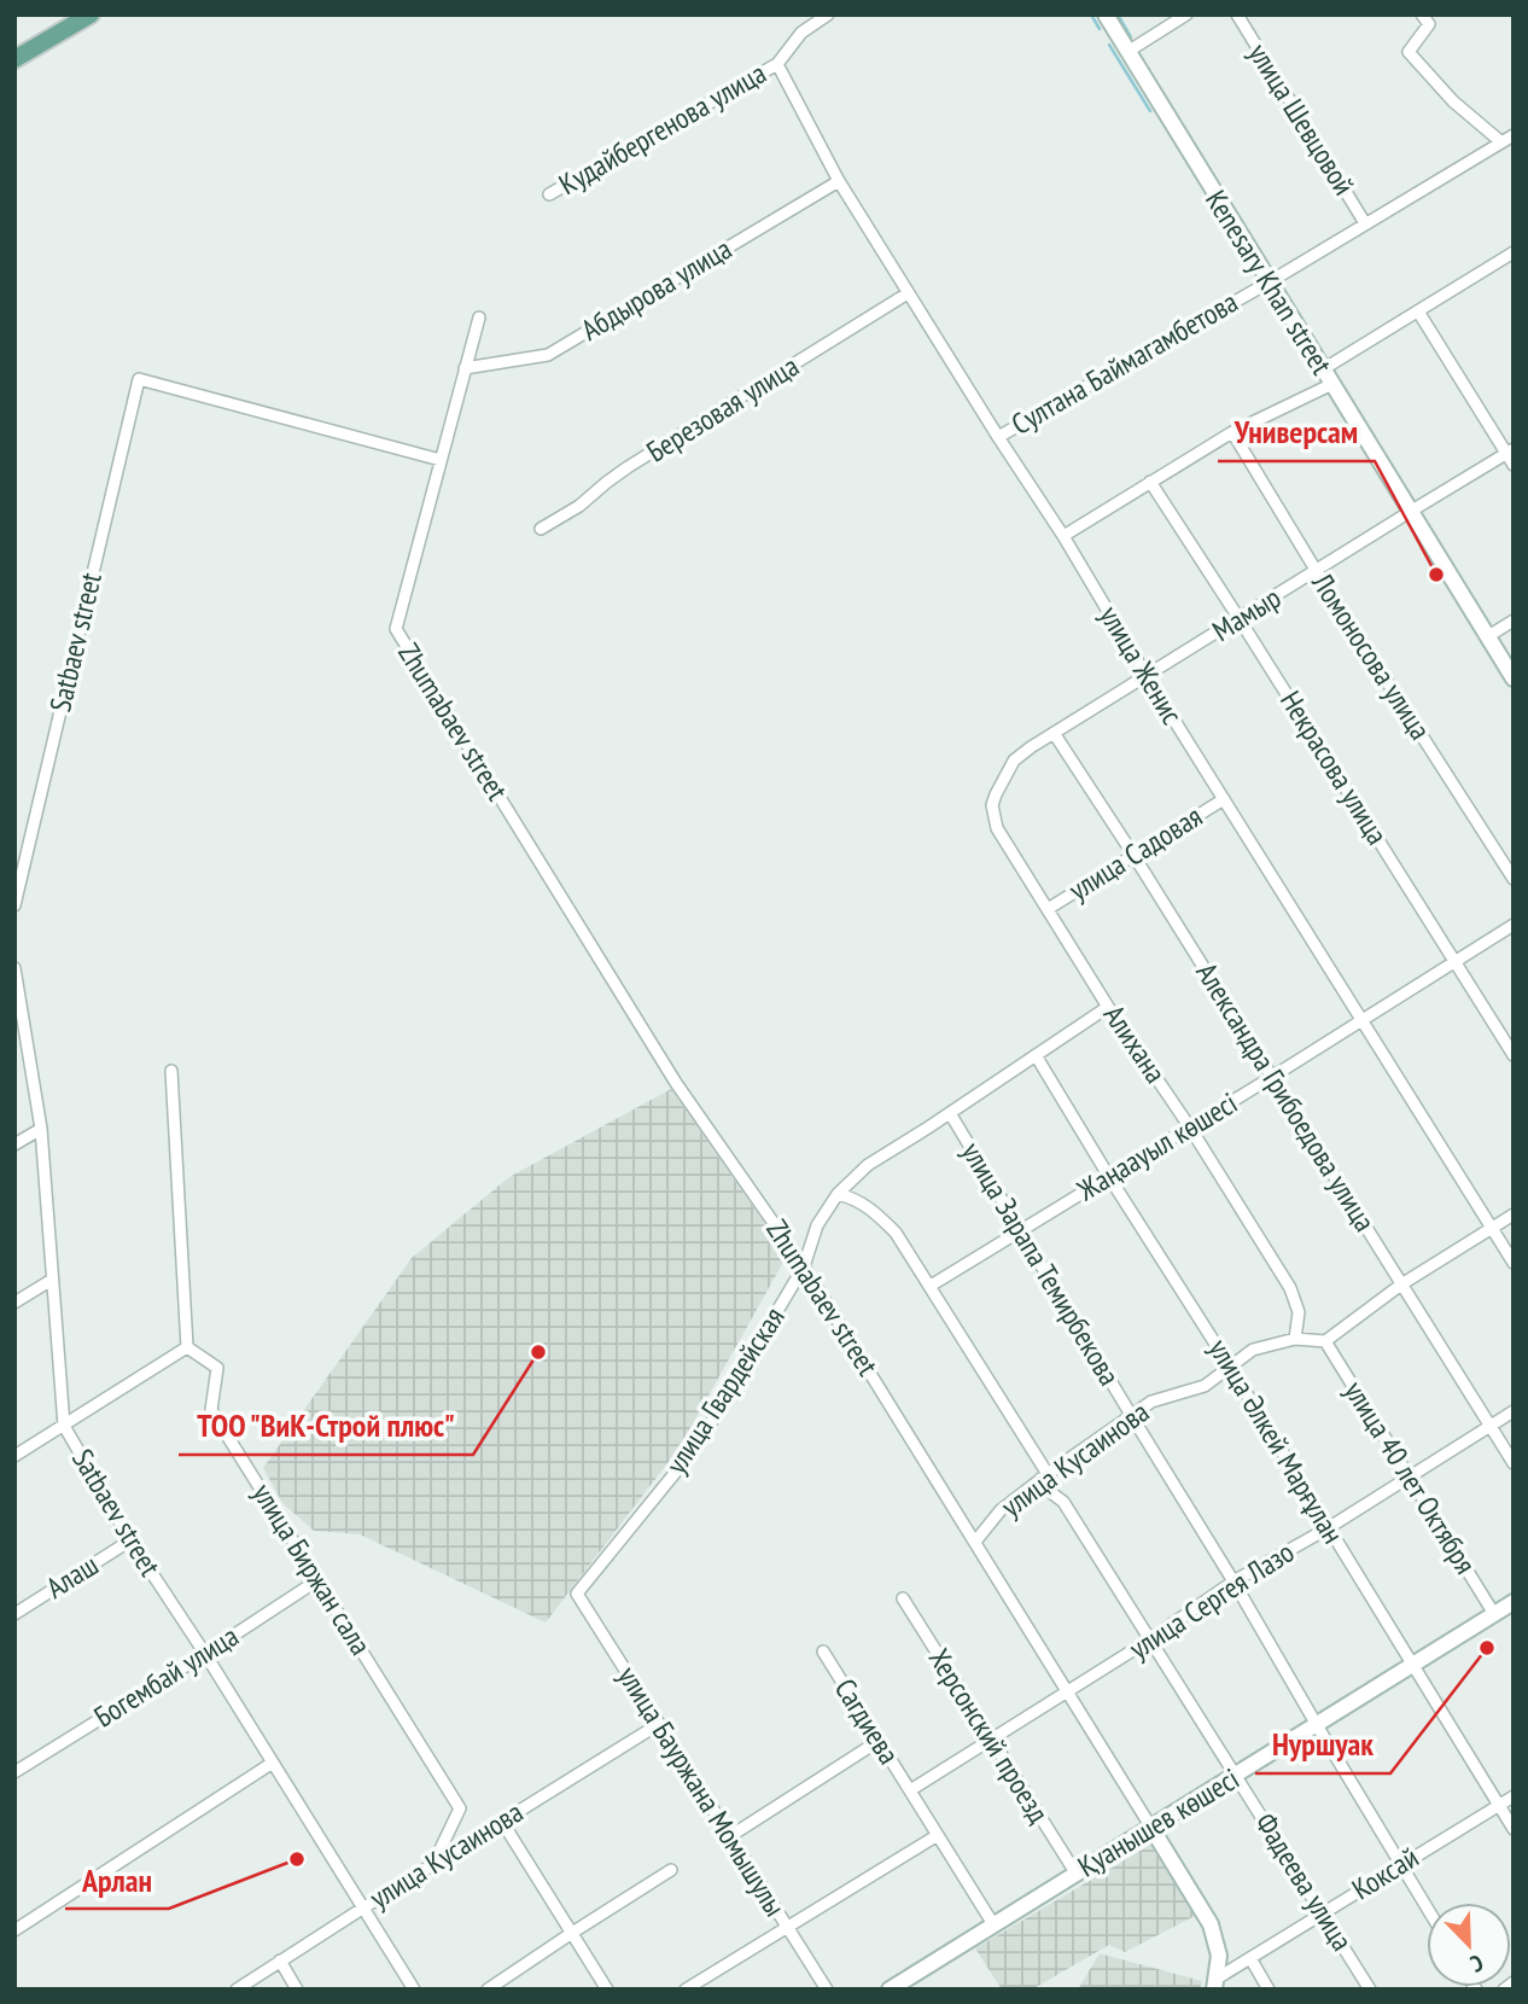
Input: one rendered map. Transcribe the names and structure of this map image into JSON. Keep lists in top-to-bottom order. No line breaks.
{"streets":{"street":["улица Шевцовой","Кудайбергенова улица","Kenesary Khan street","Абдырова улица","Султана Баймагамбетова","Березовая улица","Мамыр","Satbaev street","Ломоносова улица","улица Женис","Zhumabaev street","Некрасова улица","улица Садовая","Алихана","Александра Грибоедова улица","Жаңаауыл көшесі","улица Зарапа Темирбекова","улица Гвардейская","улица Әлкей Марғұлан","улица Кусаинова","улица 40 лет Октября","улица Биржан сала","Алаш","улица Сергея Лазо","Богембай улица","Сагдиева","Херсонский проезд","улица Бауржана Момышулы","Қуанышев көшесі","Коксай","Фадеева улица"]},"crossings":[["улица Шевцовой","Султана Баймагамбетова"],["Кудайбергенова улица","улица Женис"],["Kenesary Khan street","Султана Баймагамбетова"],["Kenesary Khan street","Мамыр"],["Абдырова улица","улица Женис"],["Султана Баймагамбетова","улица Женис"],["Березовая улица","улица Женис"],["Мамыр","Ломоносова улица"],["Мамыр","улица Женис"],["Мамыр","Некрасова улица"],["Мамыр","Алихана"],["Мамыр","Александра Грибоедова улица"],["Satbaev street","Zhumabaev street"],["Satbaev street","улица Кусаинова"],["Satbaev street","Алаш"],["Satbaev street","Богембай улица"],["улица Женис","улица Садовая"],["улица Женис","Жаңаауыл көшесі"],["Zhumabaev street","улица Гвардейская"],["Zhumabaev street","улица Кусаинова"],["Zhumabaev street","улица Сергея Лазо"],["Zhumabaev street","Қуанышев көшесі"],["Zhumabaev street","Коксай"],["Некрасова улица","Жаңаауыл көшесі"],["улица Садовая","Алихана"],["улица Садовая","Александра Грибоедова улица"],["Алихана","Жаңаауыл көшесі"],["Алихана","улица Гвардейская"],["Алихана","улица Кусаинова"],["Александра Грибоедова улица","Жаңаауыл көшесі"],["Александра Грибоедова улица","улица Сергея Лазо"],["Жаңаауыл көшесі","улица Зарапа Темирбекова"],["Жаңаауыл көшесі","улица Әлкей Марғұлан"],["Жаңаауыл көшесі","Фадеева улица"],["улица Зарапа Темирбекова","улица Гвардейская"],["улица Зарапа Темирбекова","улица Кусаинова"],["улица Зарапа Темирбекова","улица Сергея Лазо"],["улица Зарапа Темирбекова","Қуанышев көшесі"],["улица Зарапа Темирбекова","Коксай"],["улица Гвардейская","улица Әлкей Марғұлан"],["улица Гвардейская","улица Бауржана Момышулы"],["улица Гвардейская","Фадеева улица"],["улица Әлкей Марғұлан","улица Кусаинова"],["улица Әлкей Марғұлан","улица Сергея Лазо"],["улица Әлкей Марғұлан","Қуанышев көшесі"],["улица Әлкей Марғұлан","Коксай"],["улица Кусаинова","улица 40 лет Октября"],["улица Кусаинова","улица Биржан сала"],["улица Кусаинова","улица Бауржана Момышулы"],["улица Кусаинова","Фадеева улица"],["улица 40 лет Октября","улица Сергея Лазо"],["улица 40 лет Октября","Қуанышев көшесі"],["улица Биржан сала","Богембай улица"],["улица Сергея Лазо","Сагдиева"],["улица Сергея Лазо","Херсонский проезд"],["улица Сергея Лазо","Фадеева улица"],["Сагдиева","Қуанышев көшесі"],["Херсонский проезд","Қуанышев көшесі"],["Қуанышев көшесі","Фадеева улица"],["Коксай","Фадеева улица"]],"places":["Универсам","ТОО \"ВиК-Строй плюс\"","Нуршуак","Арлан"],"north":"bottom right"}
